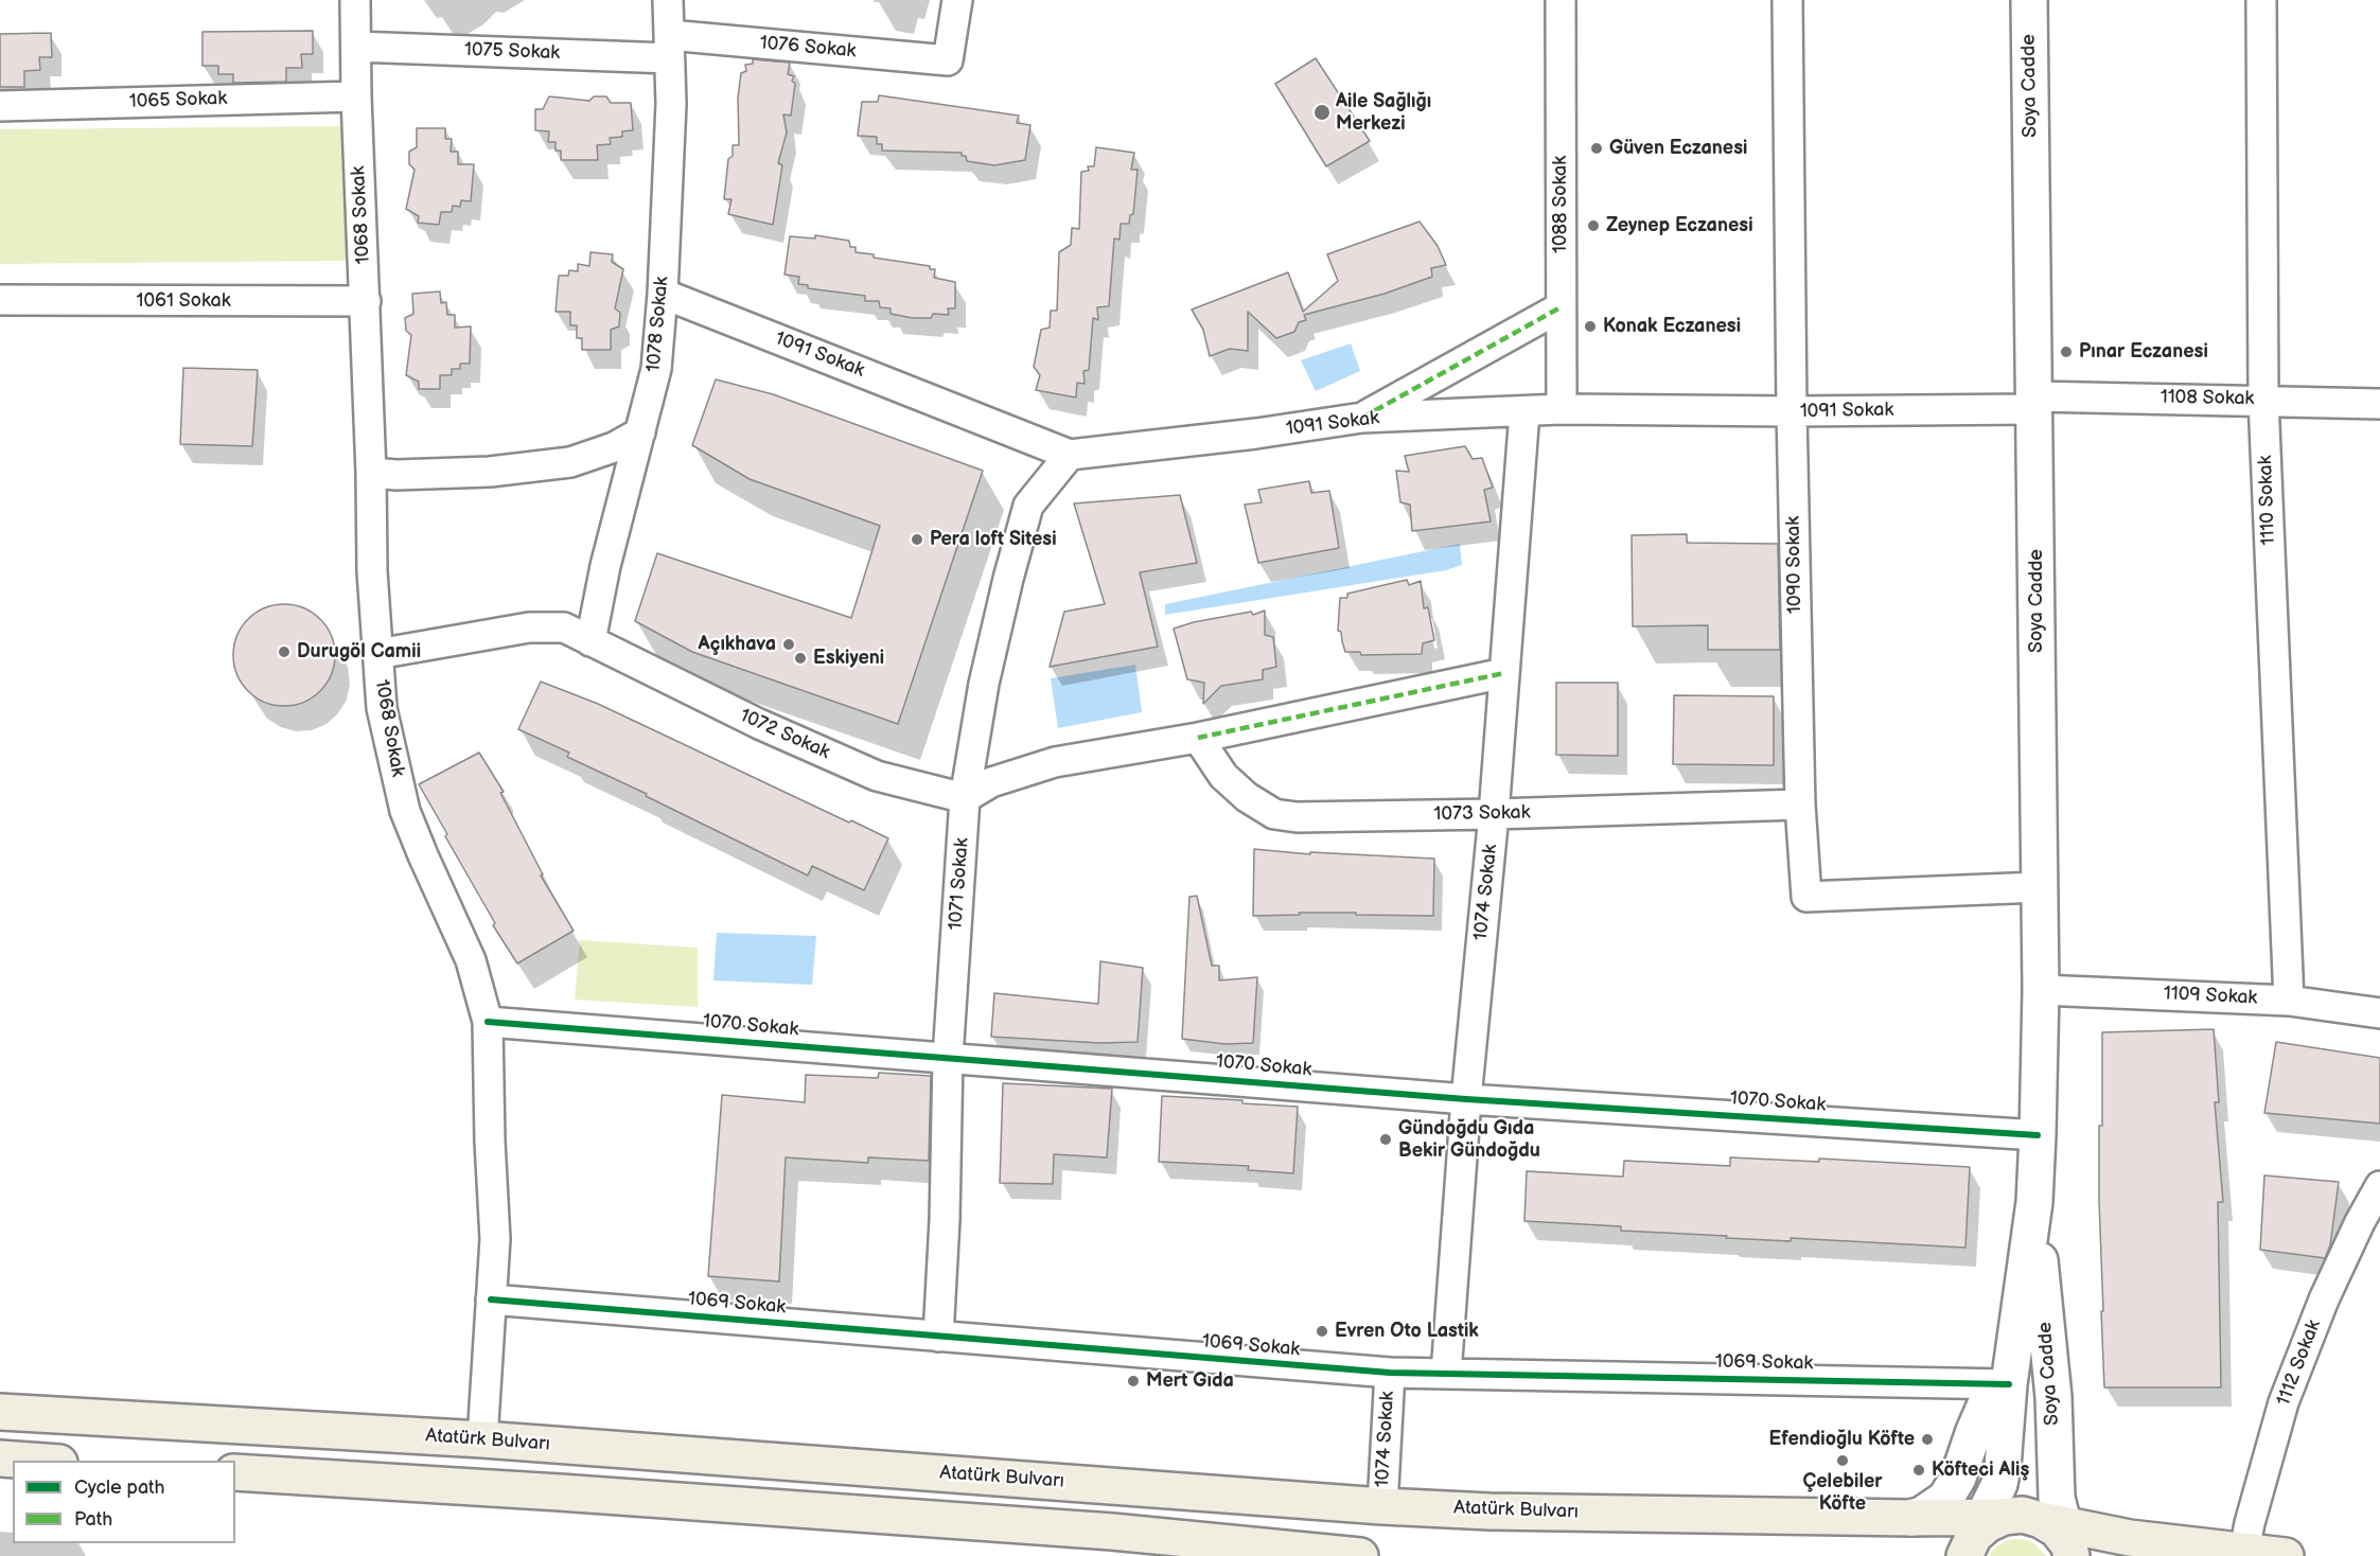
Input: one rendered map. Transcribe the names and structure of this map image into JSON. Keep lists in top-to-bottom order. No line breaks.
{"streets":{"highway":["Atatürk Bulvarı"],"main road":["Soya Cadde"],"street":["1076 Sokak","1075 Sokak","1065 Sokak","1088 Sokak","1068 Sokak","1061 Sokak","1078 Sokak","1091 Sokak","1108 Sokak","1110 Sokak","1090 Sokak","1072 Sokak","1073 Sokak","1071 Sokak","1074 Sokak","1109 Sokak","1070 Sokak","1069 Sokak","1112 Sokak"]},"crossings":[["1076 Sokak","1075 Sokak"],["1076 Sokak","1078 Sokak"],["1075 Sokak","1068 Sokak"],["1075 Sokak","1078 Sokak"],["Soya Cadde","1091 Sokak"],["Soya Cadde","1108 Sokak"],["Soya Cadde","1090 Sokak"],["Soya Cadde","1109 Sokak"],["Soya Cadde","1070 Sokak"],["Soya Cadde","1069 Sokak"],["Soya Cadde","Atatürk Bulvarı"],["1065 Sokak","1068 Sokak"],["1088 Sokak","1091 Sokak"],["1068 Sokak","1061 Sokak"],["1068 Sokak","1072 Sokak"],["1068 Sokak","1070 Sokak"],["1068 Sokak","1069 Sokak"],["1068 Sokak","Atatürk Bulvarı"],["1078 Sokak","1091 Sokak"],["1078 Sokak","1072 Sokak"],["1091 Sokak","1108 Sokak"],["1091 Sokak","1090 Sokak"],["1091 Sokak","1071 Sokak"],["1091 Sokak","1074 Sokak"],["1108 Sokak","1110 Sokak"],["1110 Sokak","1109 Sokak"],["1090 Sokak","1073 Sokak"],["1072 Sokak","1071 Sokak"],["1073 Sokak","1074 Sokak"],["1071 Sokak","1070 Sokak"],["1071 Sokak","1069 Sokak"],["1074 Sokak","1070 Sokak"],["1074 Sokak","1069 Sokak"],["1074 Sokak","Atatürk Bulvarı"]],"places":["Aile Sağlığı Merkezi","Güven Eczanesi","Zeynep Eczanesi","Konak Eczanesi","Pınar Eczanesi","Pera loft Sitesi","Açıkhava","Durugöl Camii","Eskiyeni","Gündoğdu Gıda Bekir Gündoğdu","Evren Oto Lastik","Mert Gıda","Efendioğlu Köfte","Çelebiler Köfte","Köfteci Aliş"],"legend":["Cycle path","Path"]}
